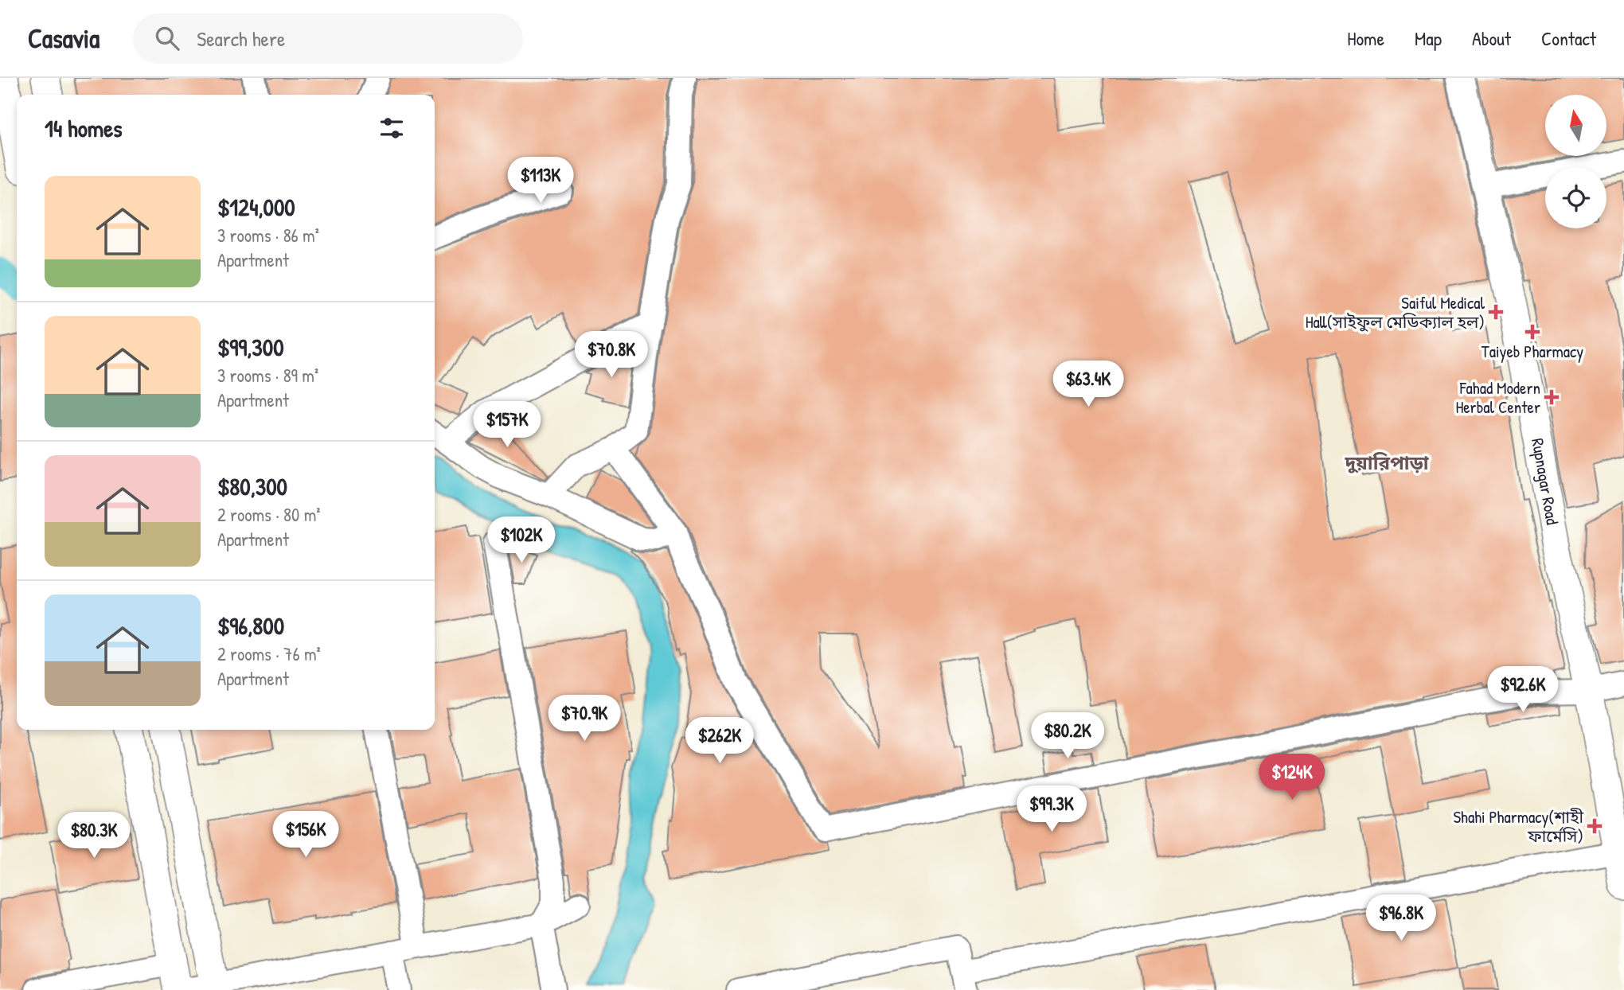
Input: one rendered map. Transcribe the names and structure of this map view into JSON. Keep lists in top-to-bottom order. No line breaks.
{"streets":{"street":["Rupnagar Road"]},"districts":["দুয়ারিপাড়া"],"places":{"health":["Saiful Medical Hall(সাইফুল মেডিক্যাল হল)","Taiyeb Pharmacy","Fahad Modern Herbal Center","Shahi Pharmacy(শাহী ফার্মেসি)"]},"north":"top","page":{"header":"Casavia","search":"Search here","nav":["Home","Map","About","Contact"],"heading":"14 homes","price":["$113K","$70.8K","$63.4K","$157K","$102K","$92.6K","$70.9K","$80.2K","$262K","$124K","$99.3K","$156K","$80.3K","$96.8K"],"list":[{"name":"$124,000","note":"3 rooms · 86 m² · Apartment"},{"name":"$99,300","note":"3 rooms · 89 m² · Apartment"},{"name":"$80,300","note":"2 rooms · 80 m² · Apartment"},{"name":"$96,800","note":"2 rooms · 76 m² · Apartment"}]}}
